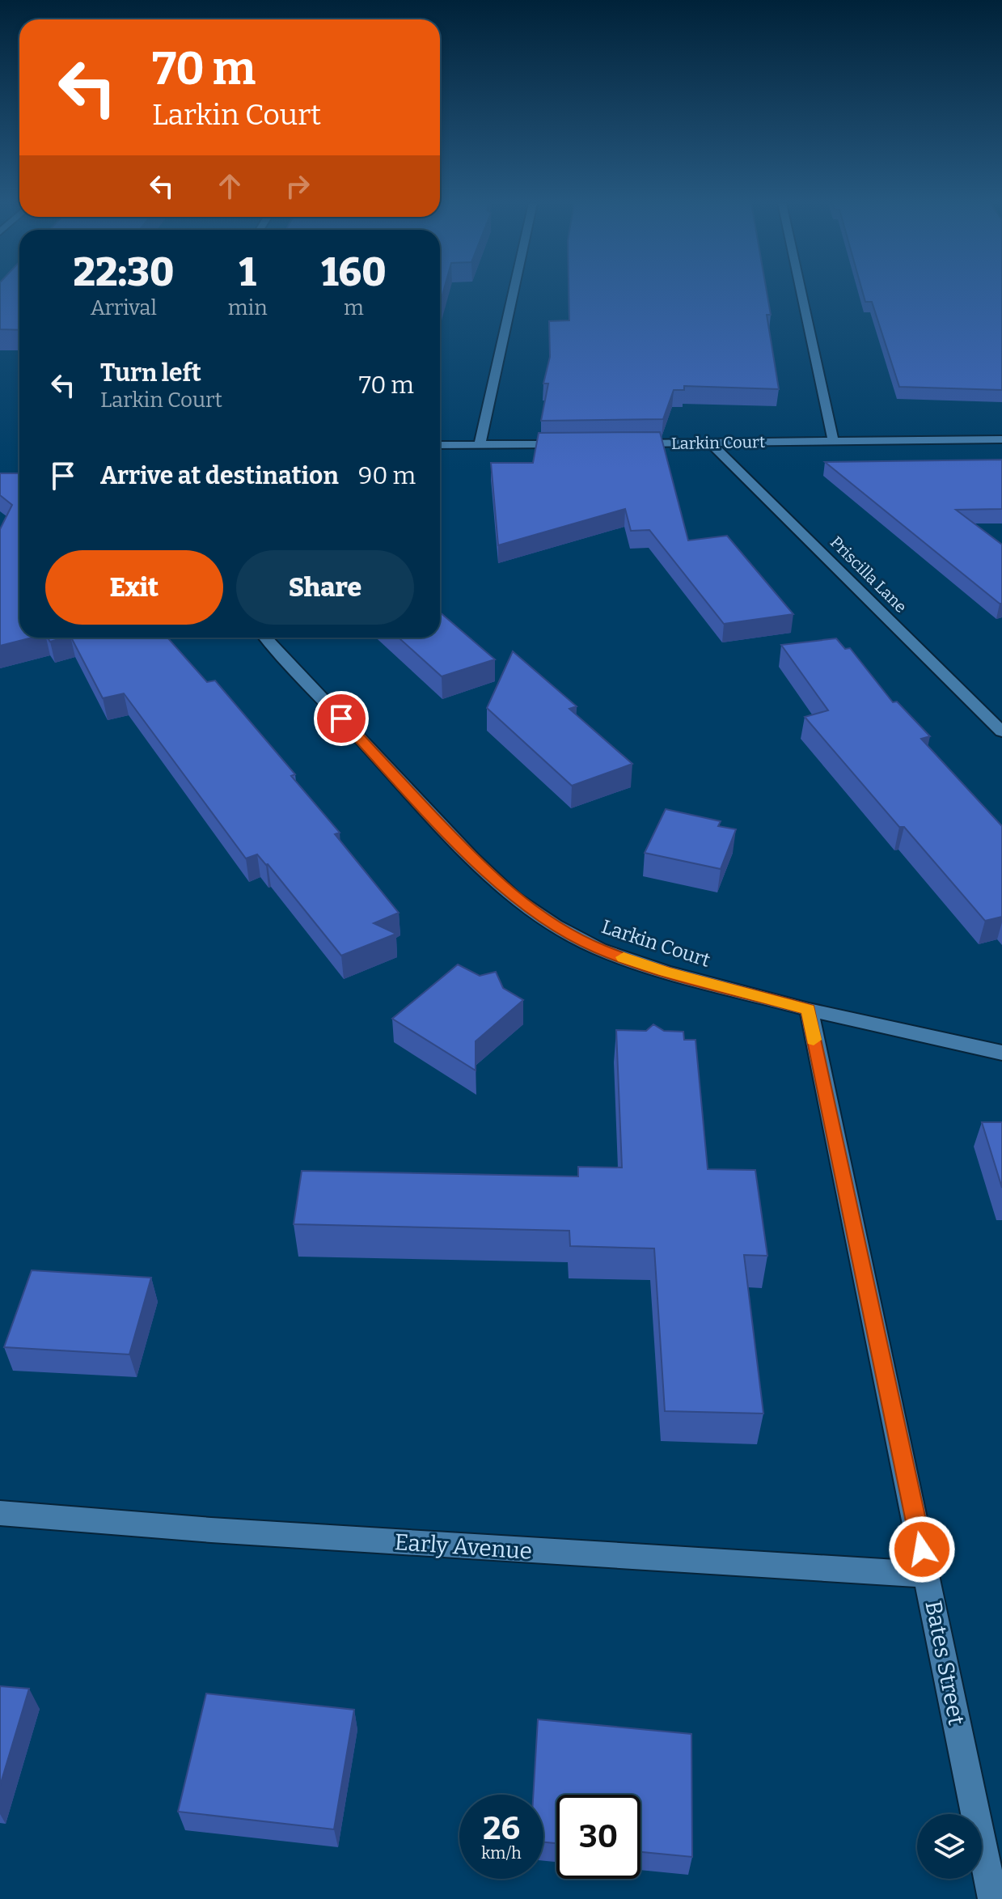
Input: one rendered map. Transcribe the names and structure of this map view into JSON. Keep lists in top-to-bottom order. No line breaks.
{"streets":{"street":["Larkin Court","Priscilla Lane","Early Avenue","Bates Street"]},"crossings":[["Larkin Court","Priscilla Lane"],["Larkin Court","Bates Street"],["Early Avenue","Bates Street"]],"page":{"turn":["70 m","Larkin Court"],"eta":["22:30","Arrival","1","min","160","m"],"list":[{"name":"Turn left","note":"Larkin Court","value":"70 m"},{"name":"Arrive at destination","value":"90 m"}],"buttons":["Exit","Share"],"speed":"26 km/h","limit":"30"}}
